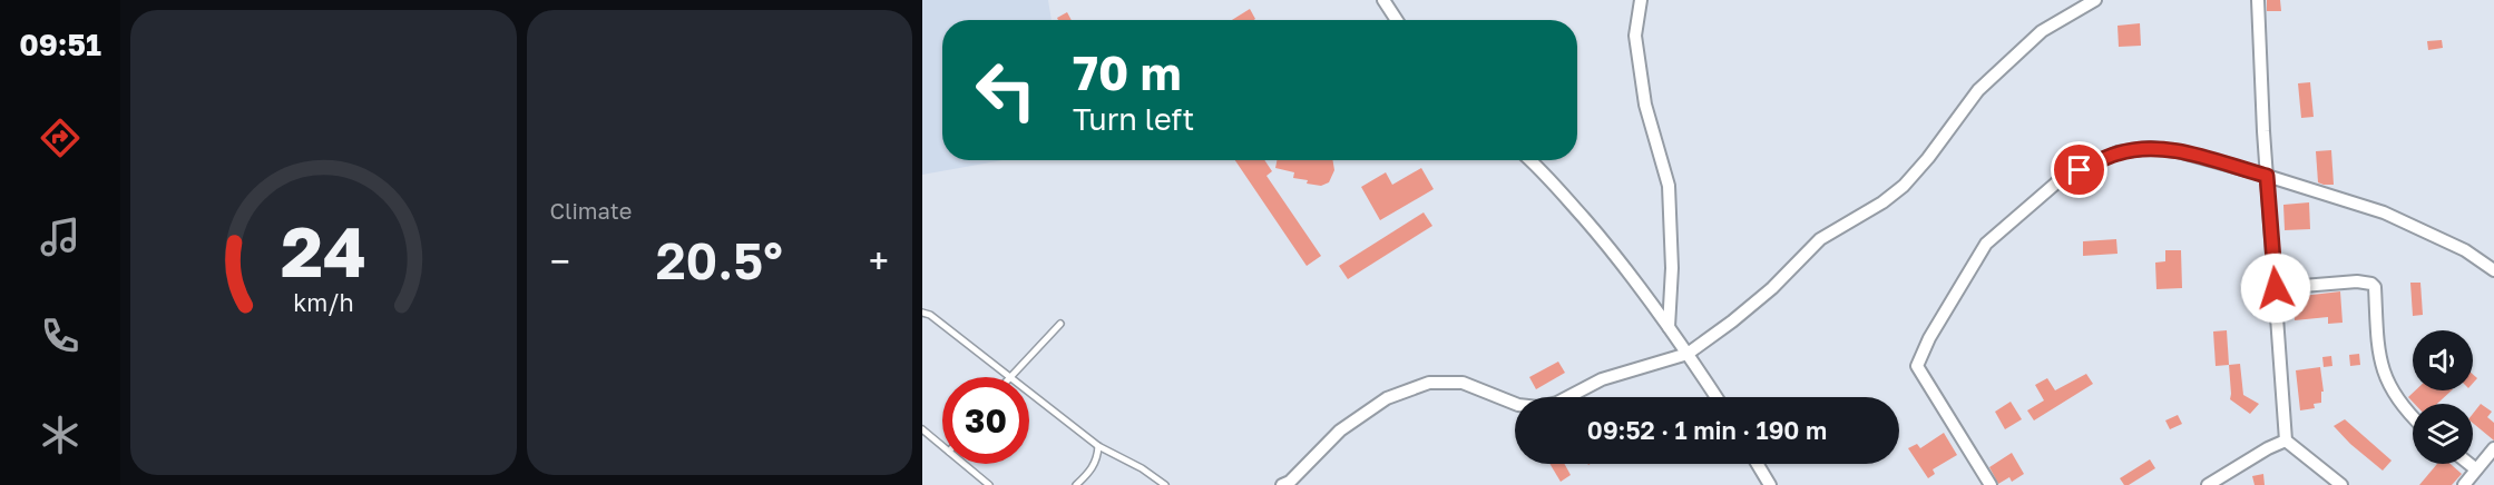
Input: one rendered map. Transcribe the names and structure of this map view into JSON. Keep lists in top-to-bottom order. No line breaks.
{"page":{"tabs":"09:51","tile":"Climate","turn":["70 m","Turn left"],"heat":["−","20.5°","+"],"limit":"30","trip":"09:52 · 1 min · 190 m","gauge":["24","km/h"]}}
